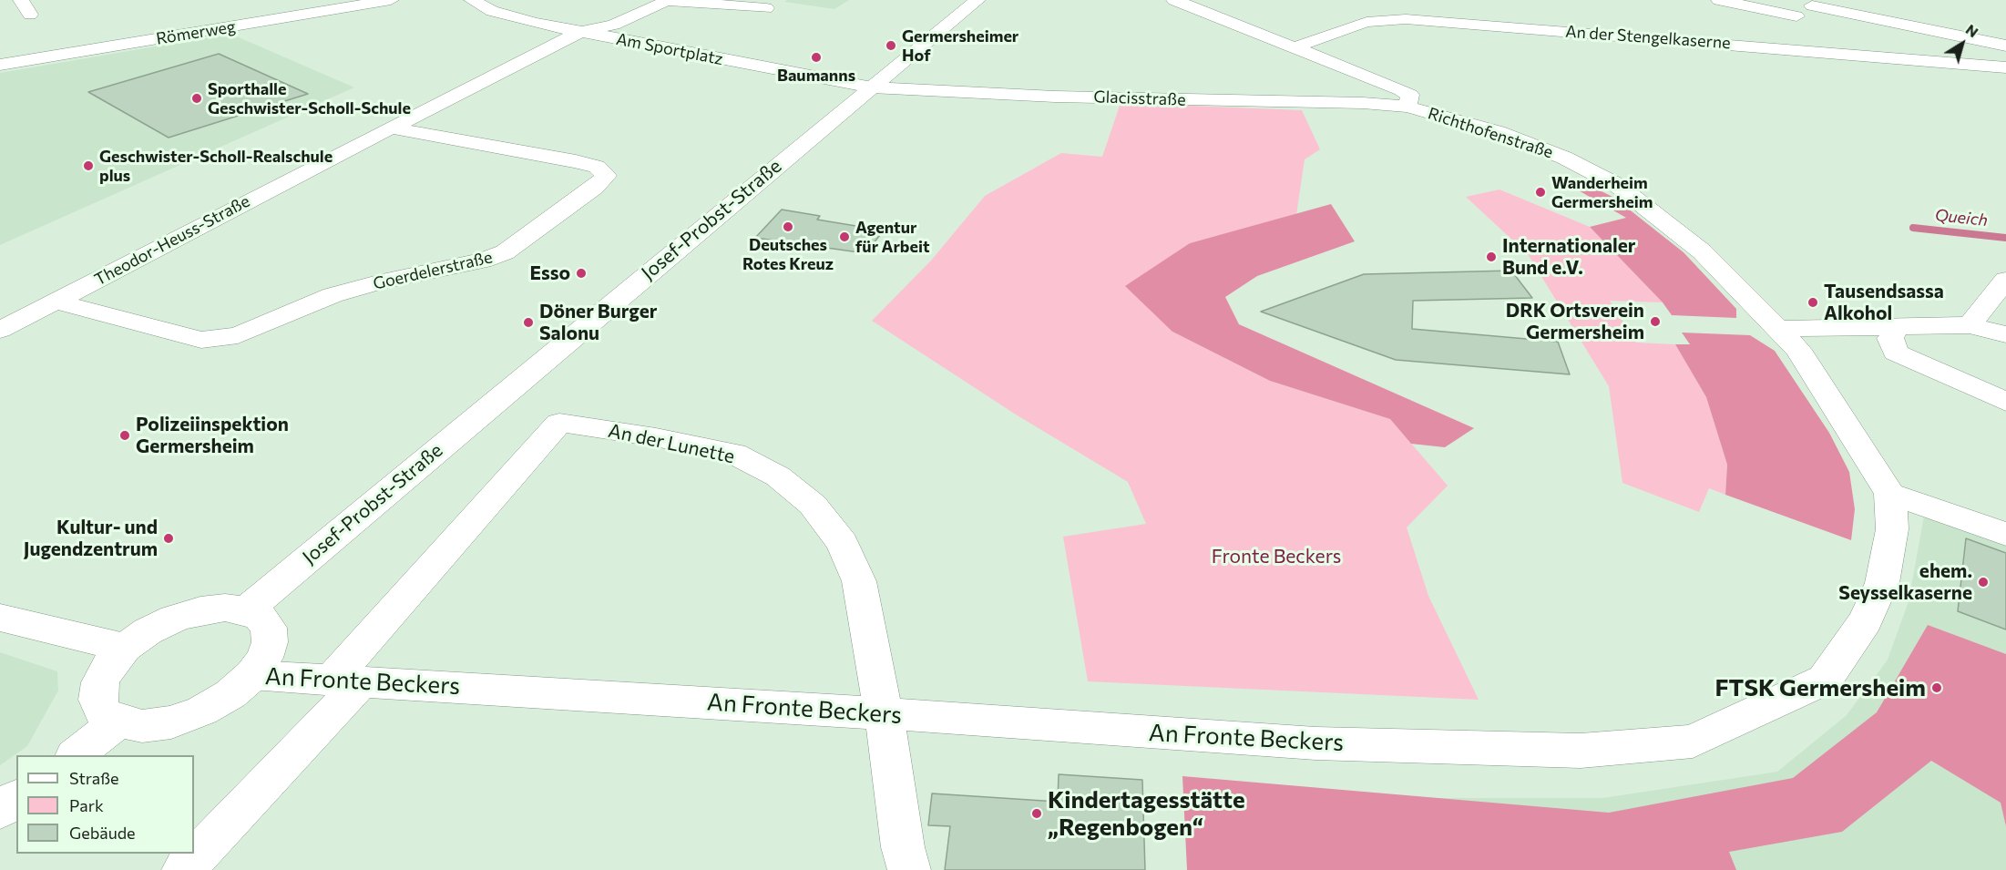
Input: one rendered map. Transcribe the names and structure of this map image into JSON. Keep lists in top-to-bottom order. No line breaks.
{"streets":{"street":["Römerweg","An der Stengelkaserne","Am Sportplatz","Glacisstraße","Richthofenstraße","Josef-Probst-Straße","Theodor-Heuss-Straße","Goerdelerstraße","An der Lunette","An Fronte Beckers"]},"crossings":[["An der Stengelkaserne","Richthofenstraße"],["Am Sportplatz","Glacisstraße"],["Am Sportplatz","Josef-Probst-Straße"],["Am Sportplatz","Theodor-Heuss-Straße"],["Glacisstraße","Richthofenstraße"],["Glacisstraße","Josef-Probst-Straße"],["Richthofenstraße","An Fronte Beckers"],["Theodor-Heuss-Straße","Goerdelerstraße"],["An der Lunette","An Fronte Beckers"]],"water":["Queich"],"parks":["Fronte Beckers"],"places":["Germersheimer Hof","Baumanns","Sporthalle Geschwister-Scholl-Schule","Geschwister-Scholl-Realschule plus","Wanderheim Germersheim","Deutsches Rotes Kreuz","Agentur für Arbeit","Internationaler Bund e.V.","Esso","Tausendsassa Alkohol","DRK Ortsverein Germersheim","Döner Burger Salonu","Polizeiinspektion Germersheim","Kultur- und Jugendzentrum","ehem. Seysselkaserne","FTSK Germersheim","Kindertagesstätte „Regenbogen“"],"legend":["Straße","Park","Gebäude"],"north":"top right"}
